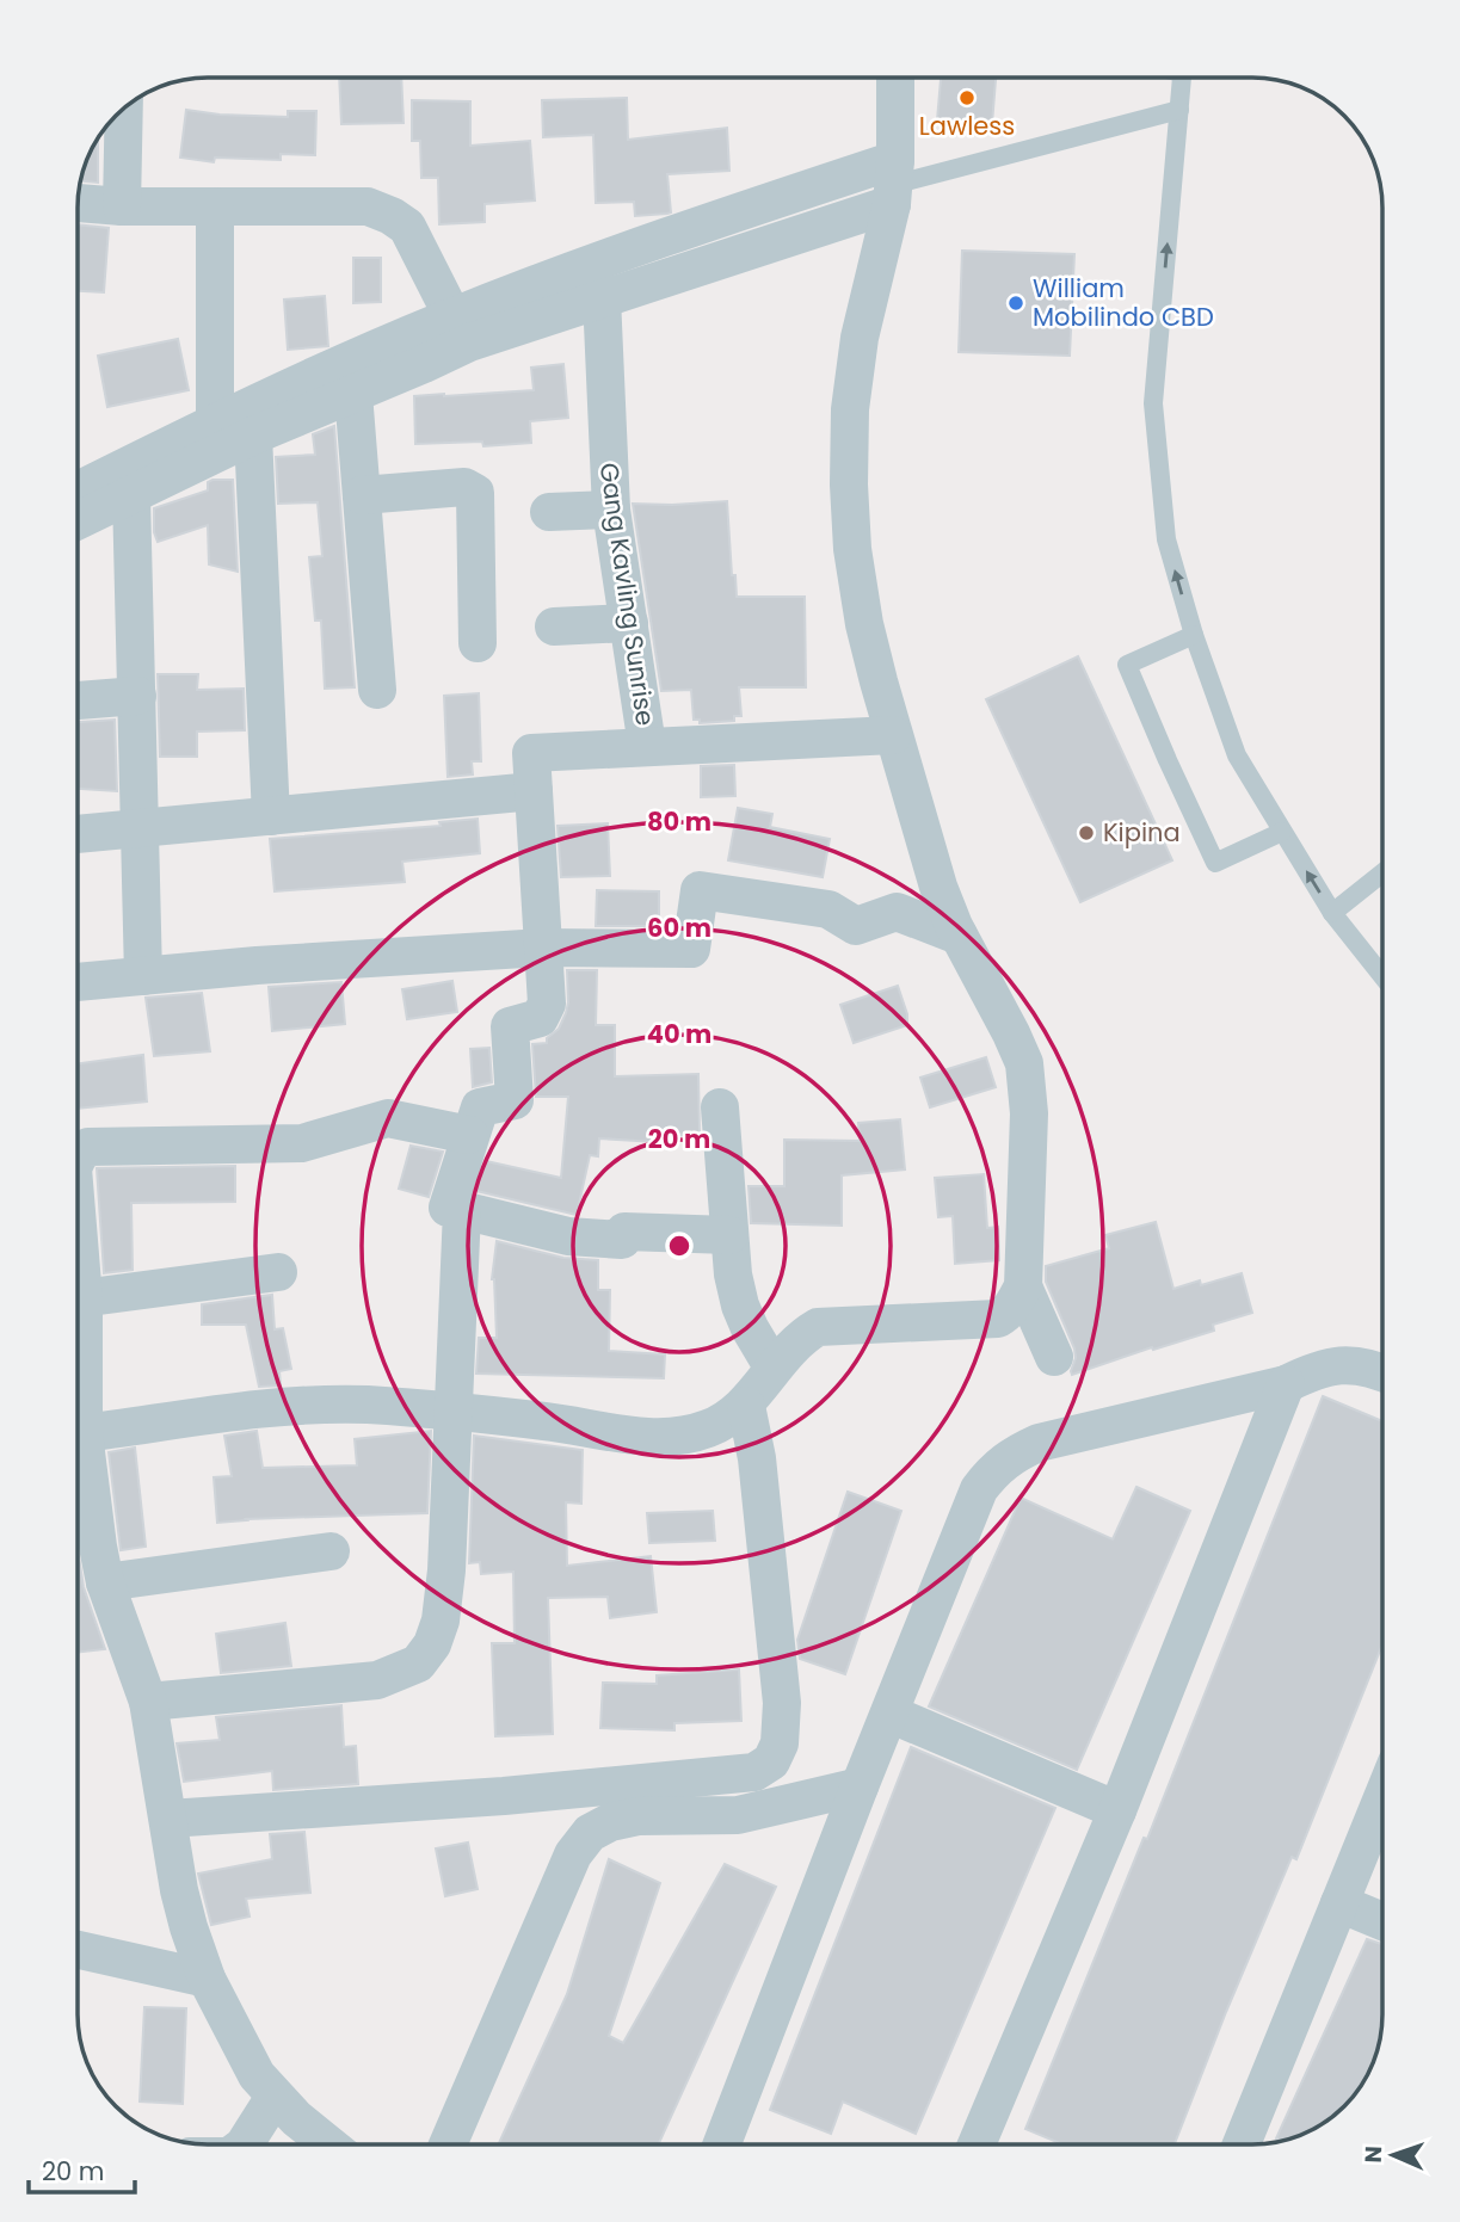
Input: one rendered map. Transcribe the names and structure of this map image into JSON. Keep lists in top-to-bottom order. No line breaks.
{"streets":{"street":["Gang Kavling Sunrise"]},"places":["Lawless","William Mobilindo CBD","Kipina"],"scale_bar":"20 m","north":"left","rings":["80 m","60 m","40 m","20 m"]}
